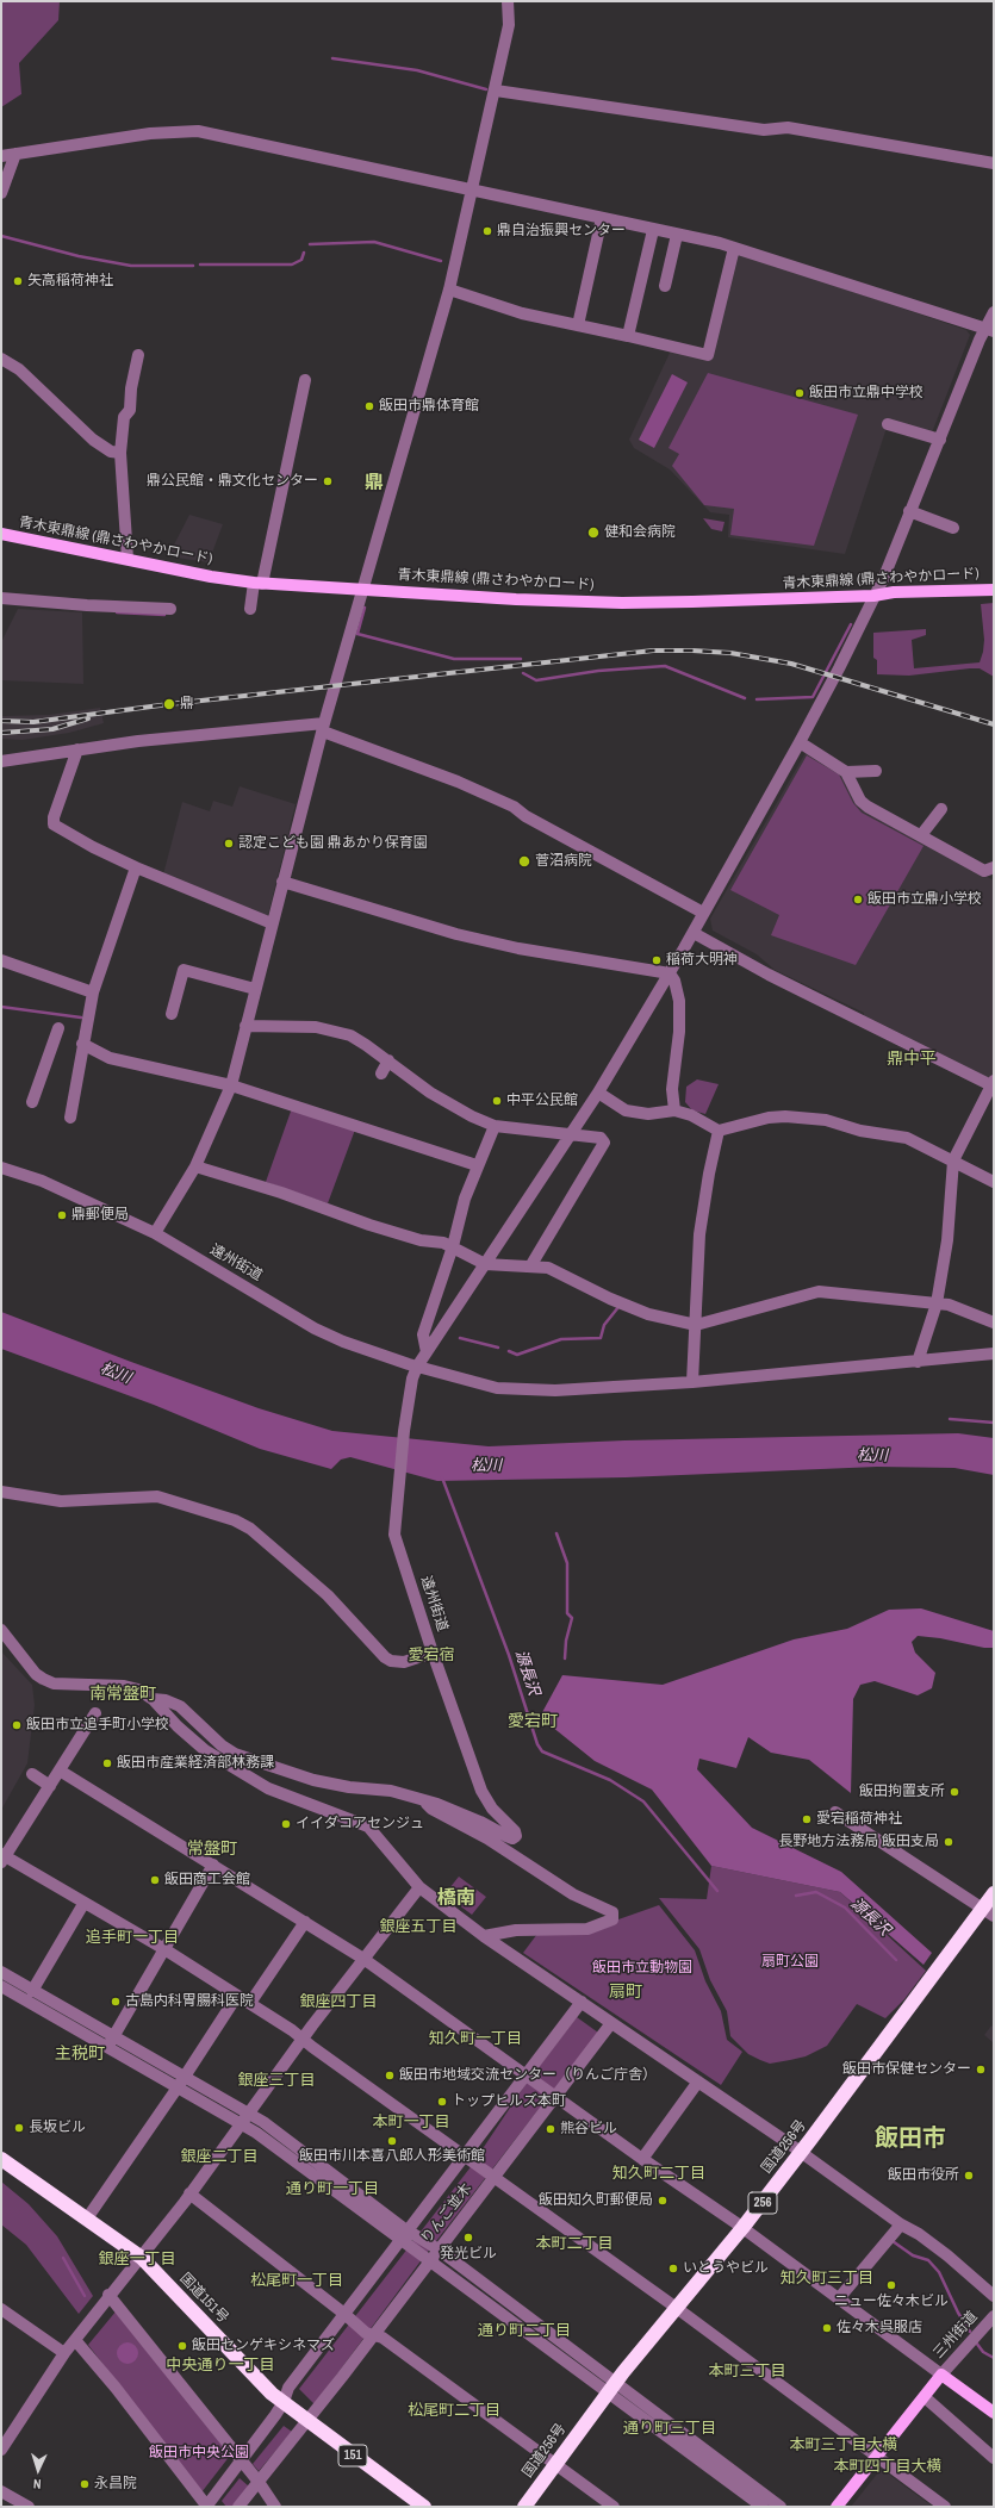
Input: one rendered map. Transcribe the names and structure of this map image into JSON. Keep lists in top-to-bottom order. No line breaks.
{"streets":{"highway":["国道256号","256","国道151号","151"],"main road":["青木東鼎線 (鼎さわやかロード)"],"street":["遠州街道","りんご並木","三州街道"]},"crossings":[["りんご並木","国道151号"],["りんご並木","151"],["国道151号","151"]],"districts":["鼎","鼎中平","愛宕宿","南常盤町","愛宕町","常盤町","橋南","銀座五丁目","追手町一丁目","扇町","銀座四丁目","知久町一丁目","主税町","銀座三丁目","本町一丁目","飯田市","銀座二丁目","知久町二丁目","通り町一丁目","本町二丁目","銀座一丁目","知久町三丁目","松尾町一丁目","通り町二丁目","中央通り一丁目","本町三丁目","松尾町二丁目","通り町三丁目","本町三丁目大横","本町四丁目大横"],"water":["松川","源長沢"],"parks":["扇町公園","飯田市立動物園","飯田市中央公園"],"places":["鼎自治振興センター","矢高稲荷神社","飯田市立鼎中学校","飯田市鼎体育館","鼎公民館・鼎文化センター","健和会病院","鼎","認定こども園 鼎あかり保育園","菅沼病院","飯田市立鼎小学校","稲荷大明神","中平公民館","鼎郵便局","飯田市立追手町小学校","飯田市産業経済部林務課","飯田拘置支所","愛宕稲荷神社","イイダコアセンジュ","長野地方法務局 飯田支局","飯田商工会館","古島内科胃腸科医院","飯田市保健センター","飯田市地域交流センター（りんご庁舎）","トップヒルズ本町","長坂ビル","熊谷ビル","飯田市川本喜八郎人形美術館","飯田市役所","飯田知久町郵便局","発光ビル","いとうやビル","ニュー佐々木ビル","佐々木呉服店","飯田センゲキシネマズ","永昌院"],"north":"bottom"}
